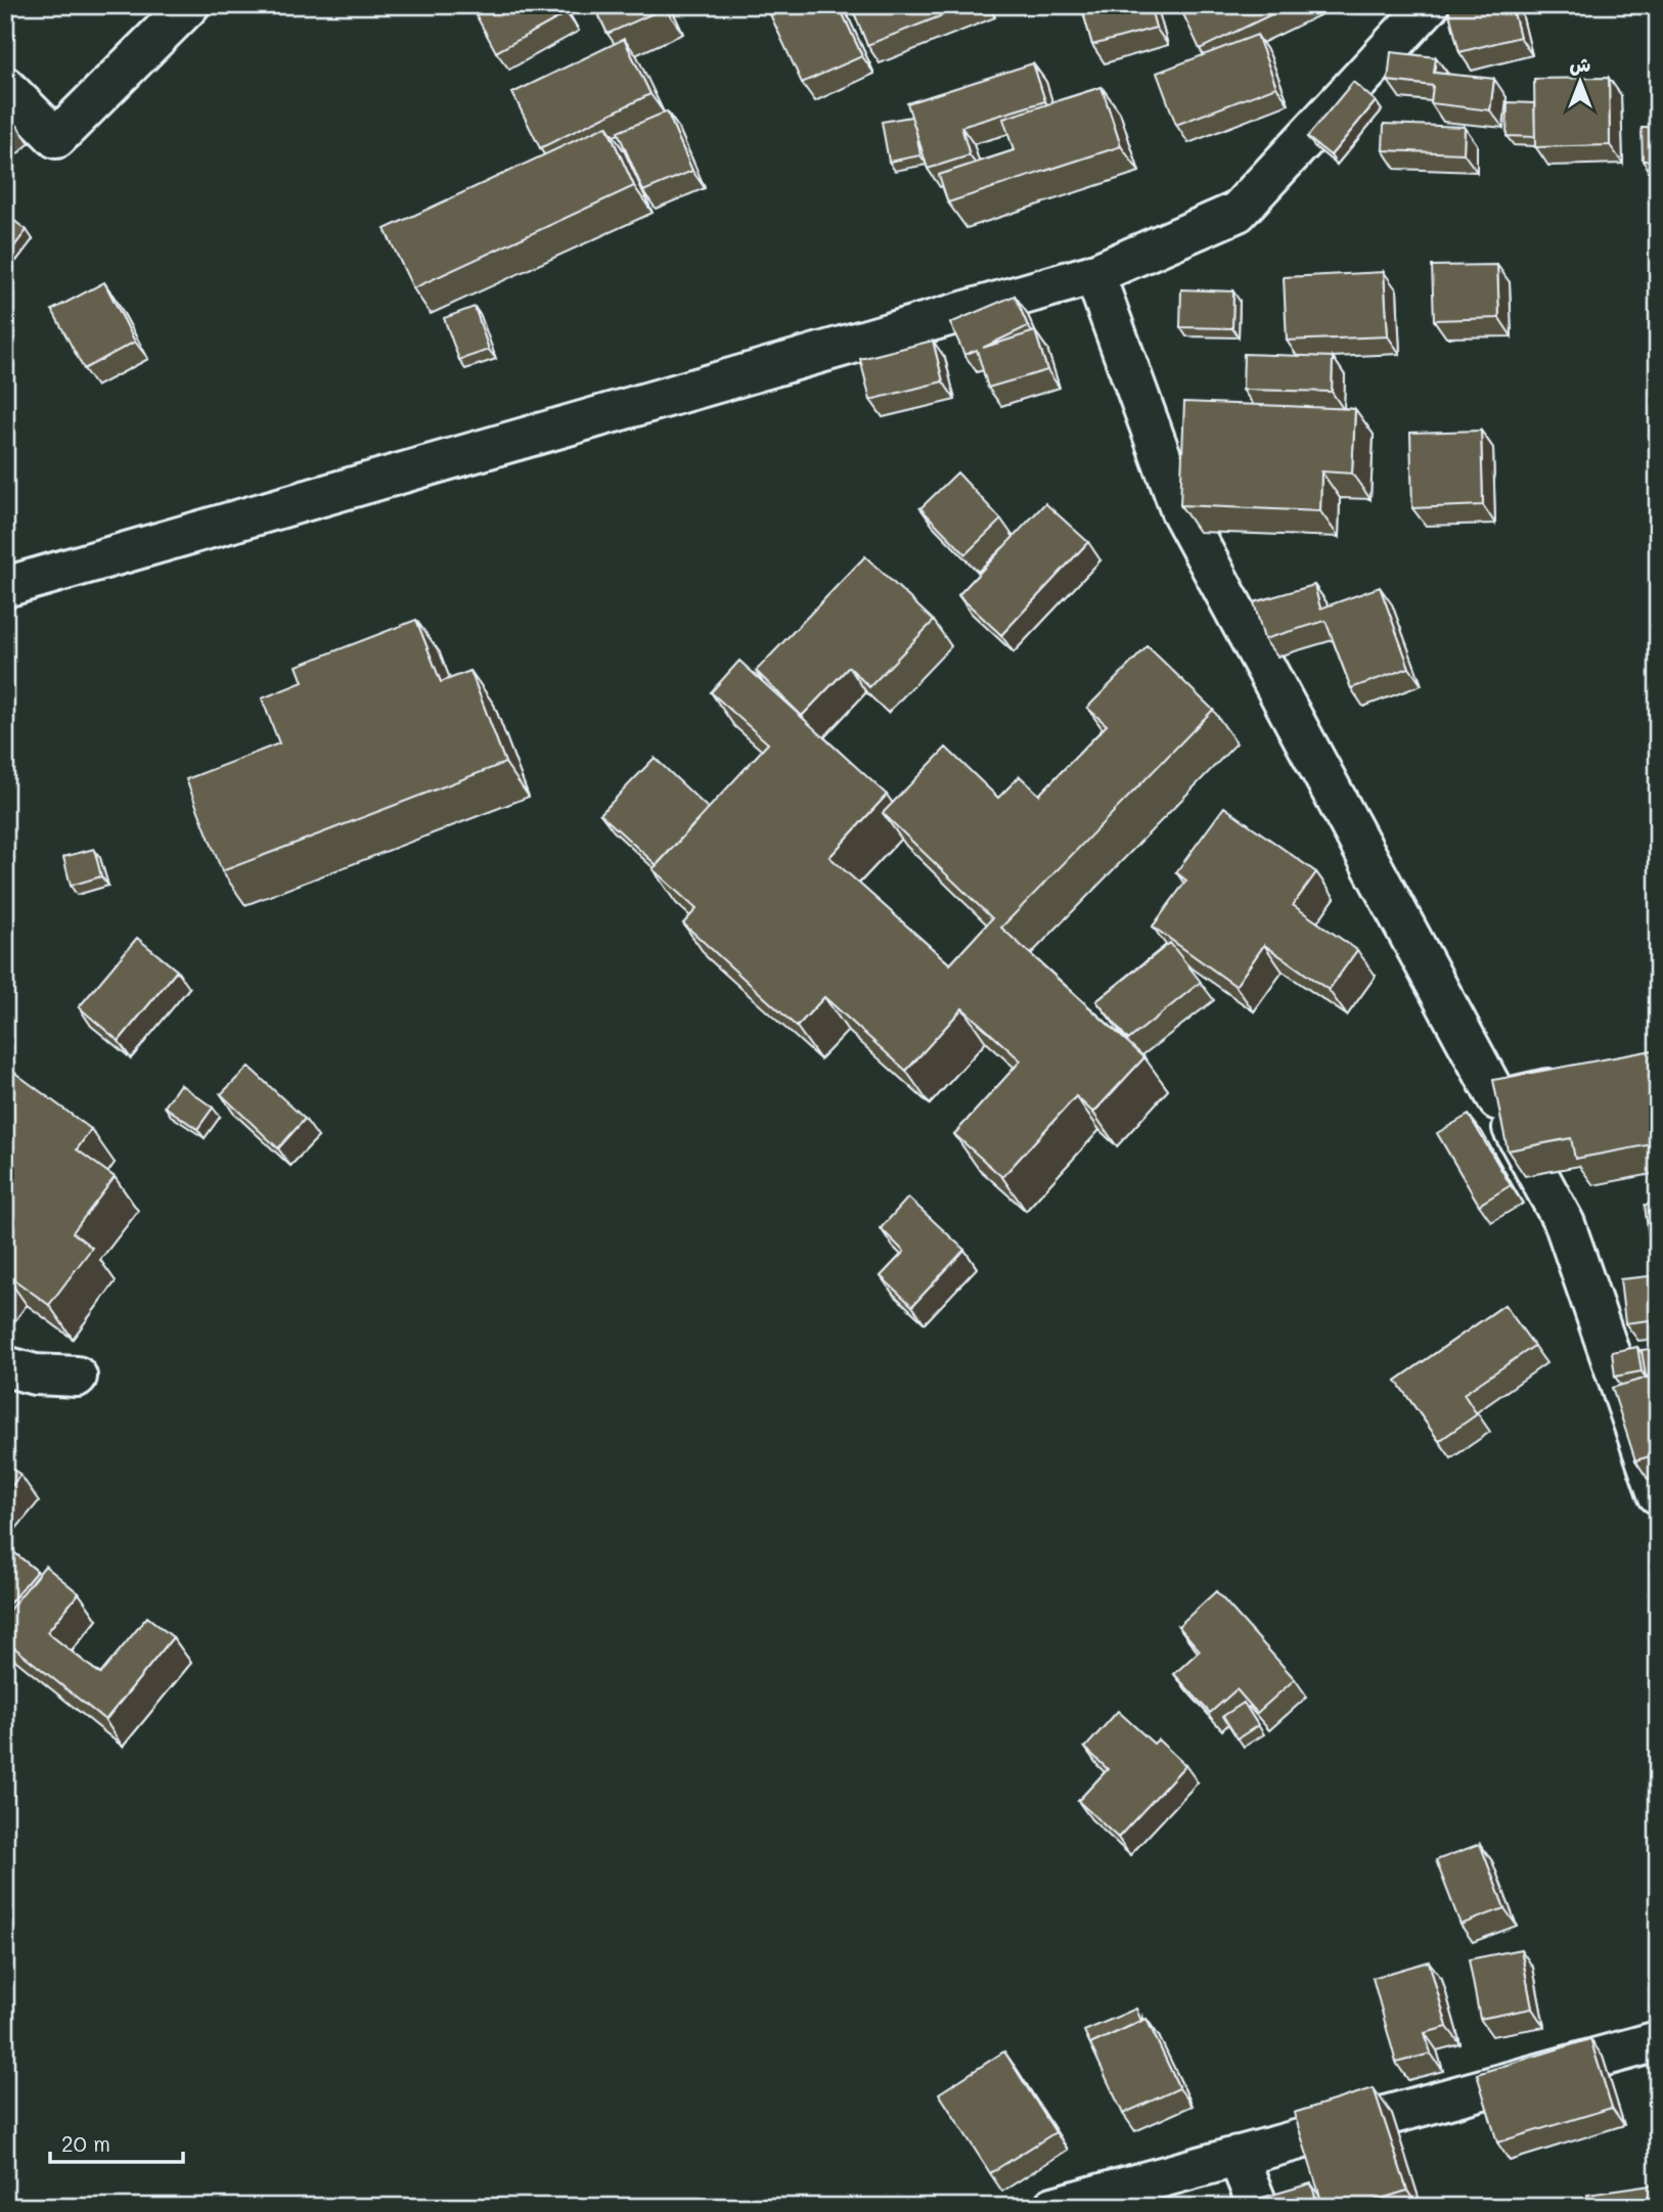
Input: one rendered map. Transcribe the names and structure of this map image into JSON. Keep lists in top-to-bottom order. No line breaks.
{"scale_bar":"20 m","north":"top"}
